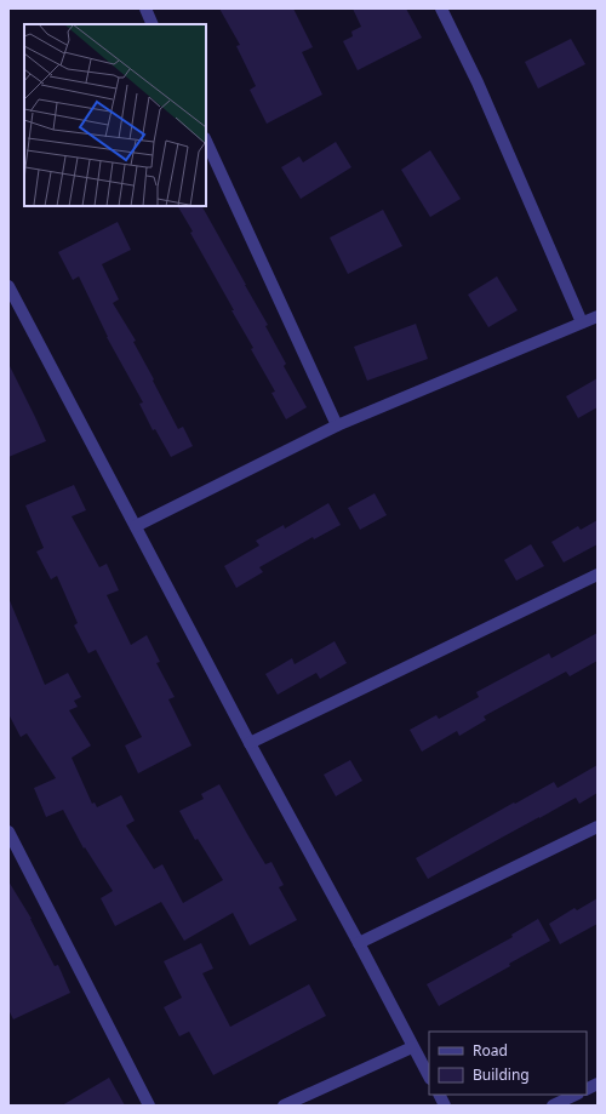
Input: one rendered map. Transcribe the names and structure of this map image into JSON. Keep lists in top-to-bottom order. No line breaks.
{"legend":["Road","Building"]}
